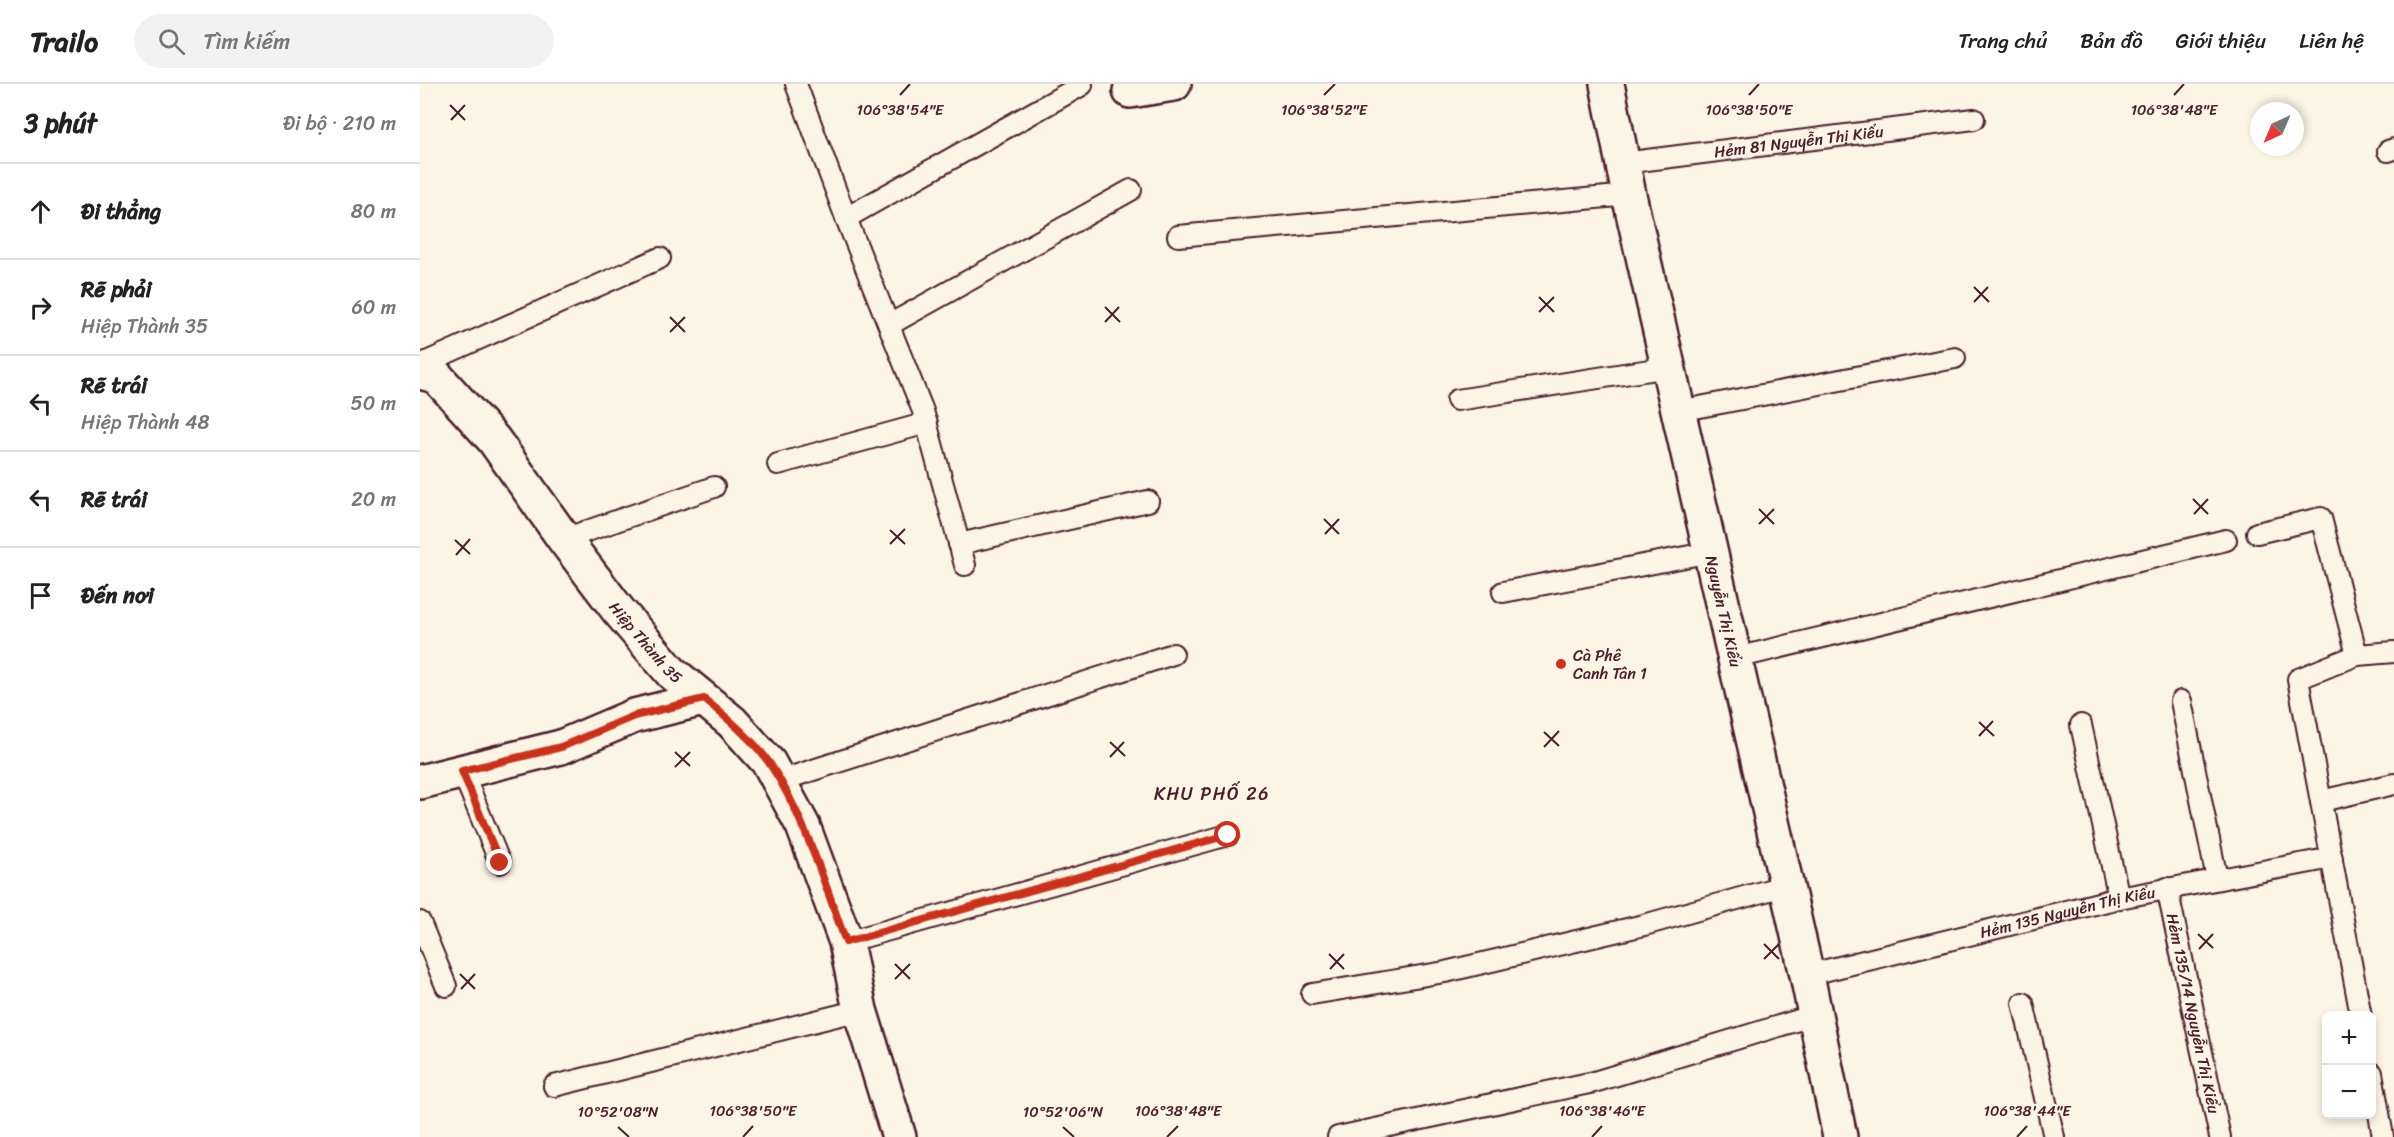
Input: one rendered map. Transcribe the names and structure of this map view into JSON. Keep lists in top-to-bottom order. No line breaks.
{"streets":{"street":["Nguyễn Thị Kiểu","Hiệp Thành 35"],"lane":["Hẻm 81 Nguyễn Thị Kiểu","Hẻm 135 Nguyễn Thị Kiểu","Hẻm 135/14 Nguyễn Thị Kiểu"]},"crossings":[["Hẻm 81 Nguyễn Thị Kiểu","Nguyễn Thị Kiểu"],["Nguyễn Thị Kiểu","Hẻm 135 Nguyễn Thị Kiểu"],["Hẻm 135 Nguyễn Thị Kiểu","Hẻm 135/14 Nguyễn Thị Kiểu"]],"districts":["KHU PHỐ 26"],"places":["Cà Phê Canh Tân 1"],"north":"bottom left","page":{"header":"Trailo","search":"Tìm kiếm","nav":["Trang chủ","Bản đồ","Giới thiệu","Liên hệ"],"heading":["3 phút","Đi bộ · 210 m"],"list":[["Đi thẳng","80 m"],["Rẽ phải","Hiệp Thành 35","60 m"],["Rẽ trái","Hiệp Thành 48","50 m"],["Rẽ trái","20 m"],"Đến nơi"],"map_buttons":["+","−"]},"coordinates":["106°38'52\"E","106°38'54\"E","106°38'50\"E","106°38'48\"E","106°38'46\"E","106°38'44\"E","10°52'08\"N","10°52'06\"N"]}
